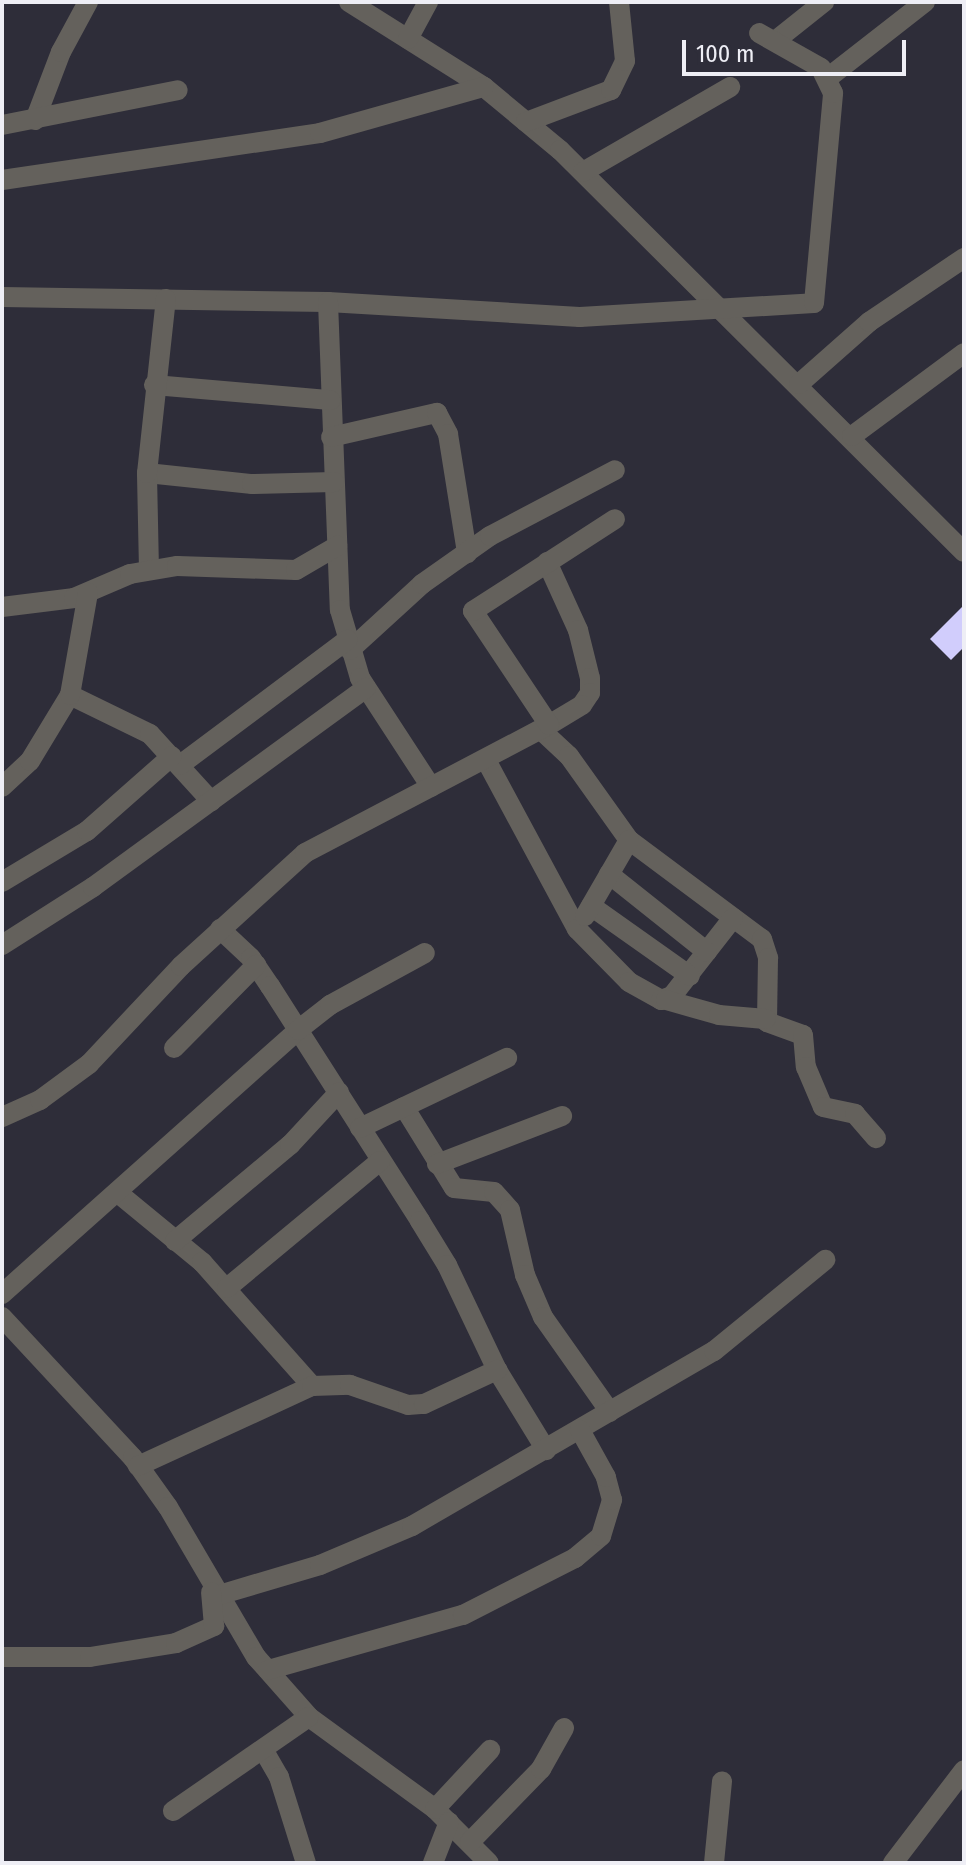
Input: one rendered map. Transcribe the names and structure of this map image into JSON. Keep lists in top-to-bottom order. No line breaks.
{"scale_bar":"100 m"}
